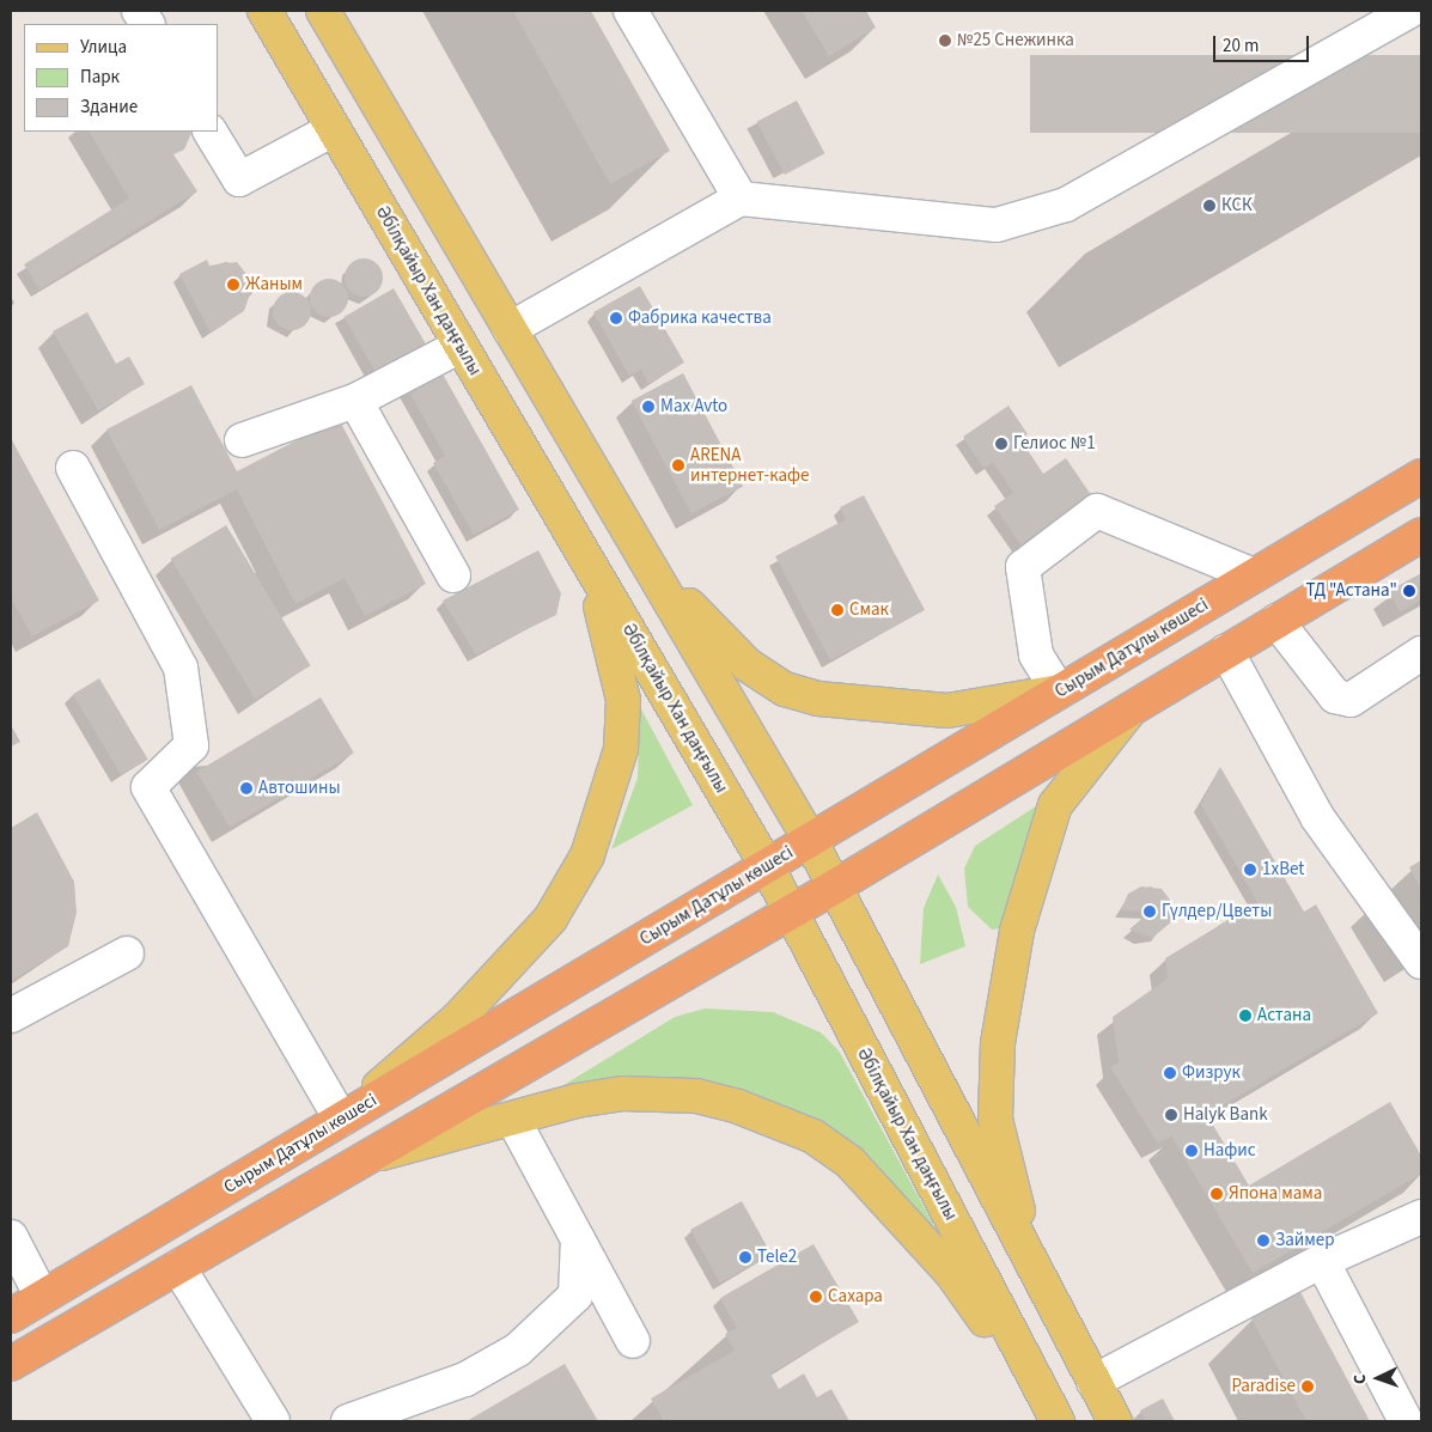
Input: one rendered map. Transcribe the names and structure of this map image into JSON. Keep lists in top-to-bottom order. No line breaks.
{"streets":{"highway":["Сырым Датұлы көшесі"],"main road":["Әбілқайыр Хан даңғылы"]},"crossings":[["Әбілқайыр Хан даңғылы","Сырым Датұлы көшесі"]],"places":["№25 Снежинка","КСК","Жаным","Фабрика качества","Max Avto","Гелиос №1","ARENA интернет-кафе","ТД \"Астана\"","Смак","Автошины","1xBet","Гүлдер/Цветы","Астана","Физрук","Halyk Bank","Нафис","Япона мама","Займер","Tele2","Сахара","Paradise"],"legend":["Улица","Парк","Здание"],"scale_bar":"20 m","north":"left"}
